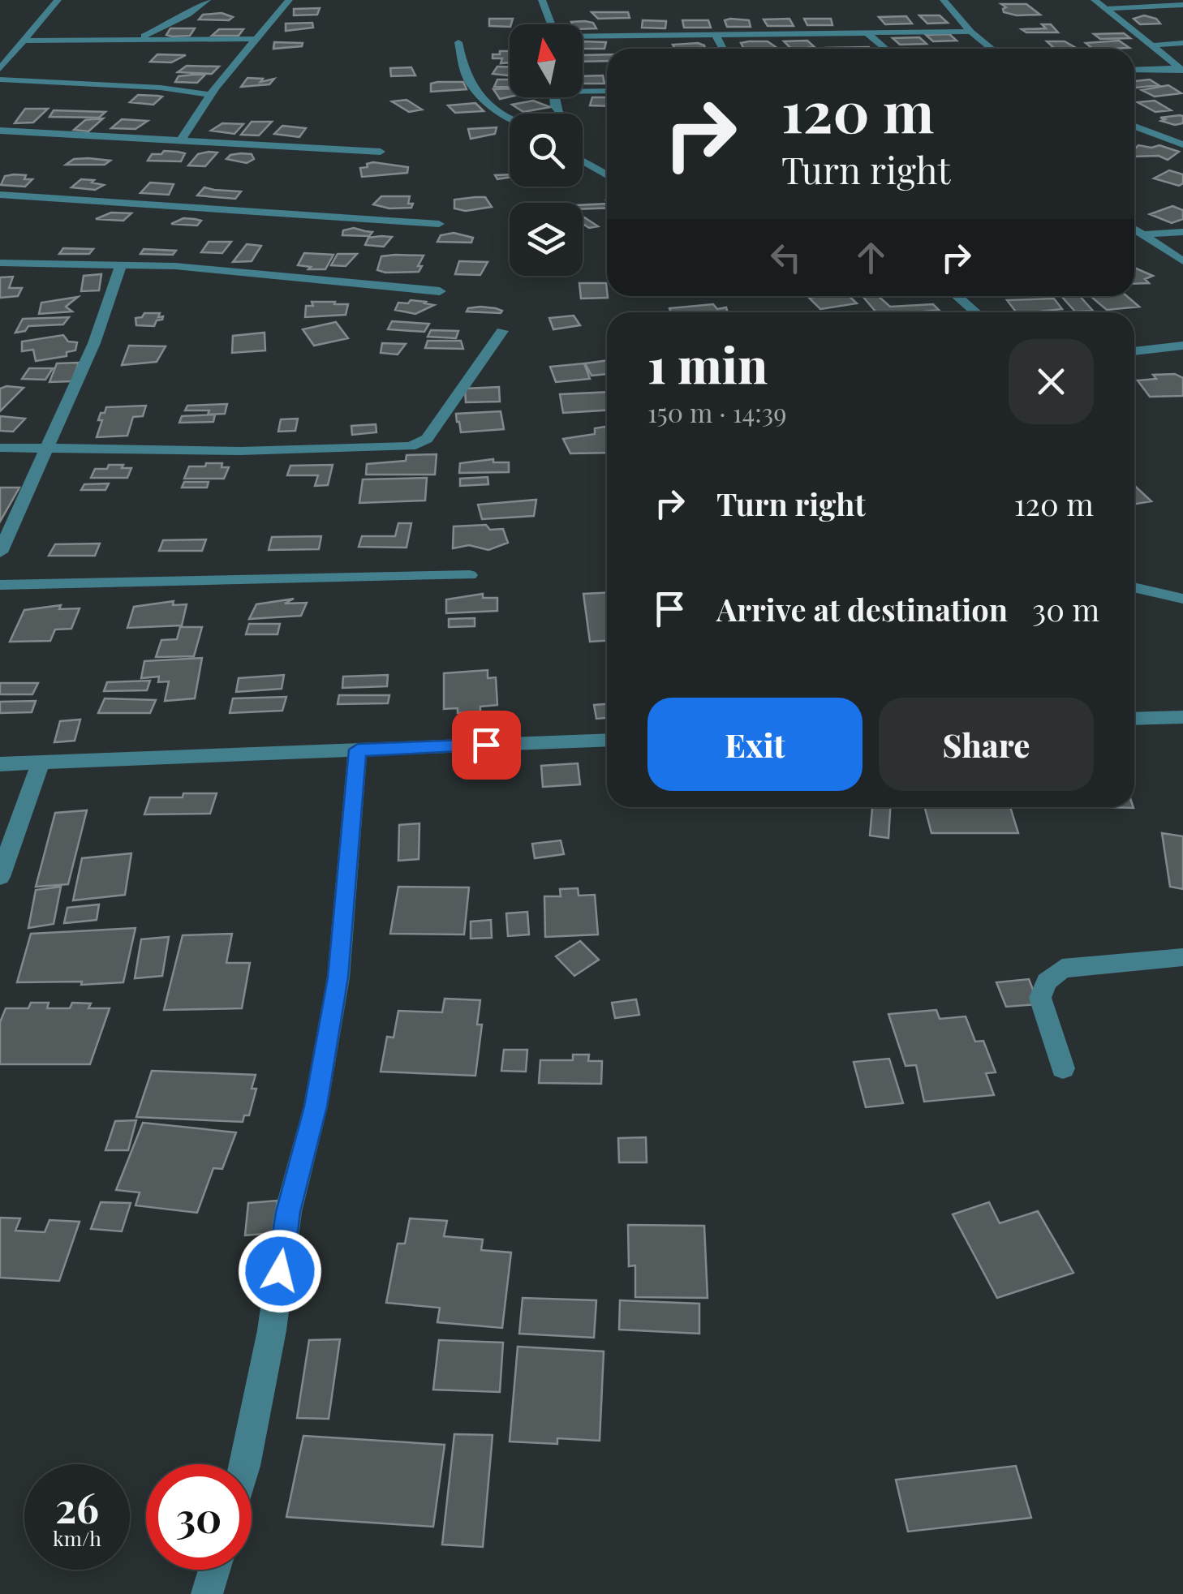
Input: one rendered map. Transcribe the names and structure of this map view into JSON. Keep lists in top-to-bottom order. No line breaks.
{"north":"top","page":{"turn":["120 m","Turn right"],"heading":["1 min","150 m · 14:39"],"list":[{"name":"Turn right","value":"120 m"},{"name":"Arrive at destination","value":"30 m"}],"buttons":["Exit","Share"],"speed":"26 km/h","limit":"30"}}
